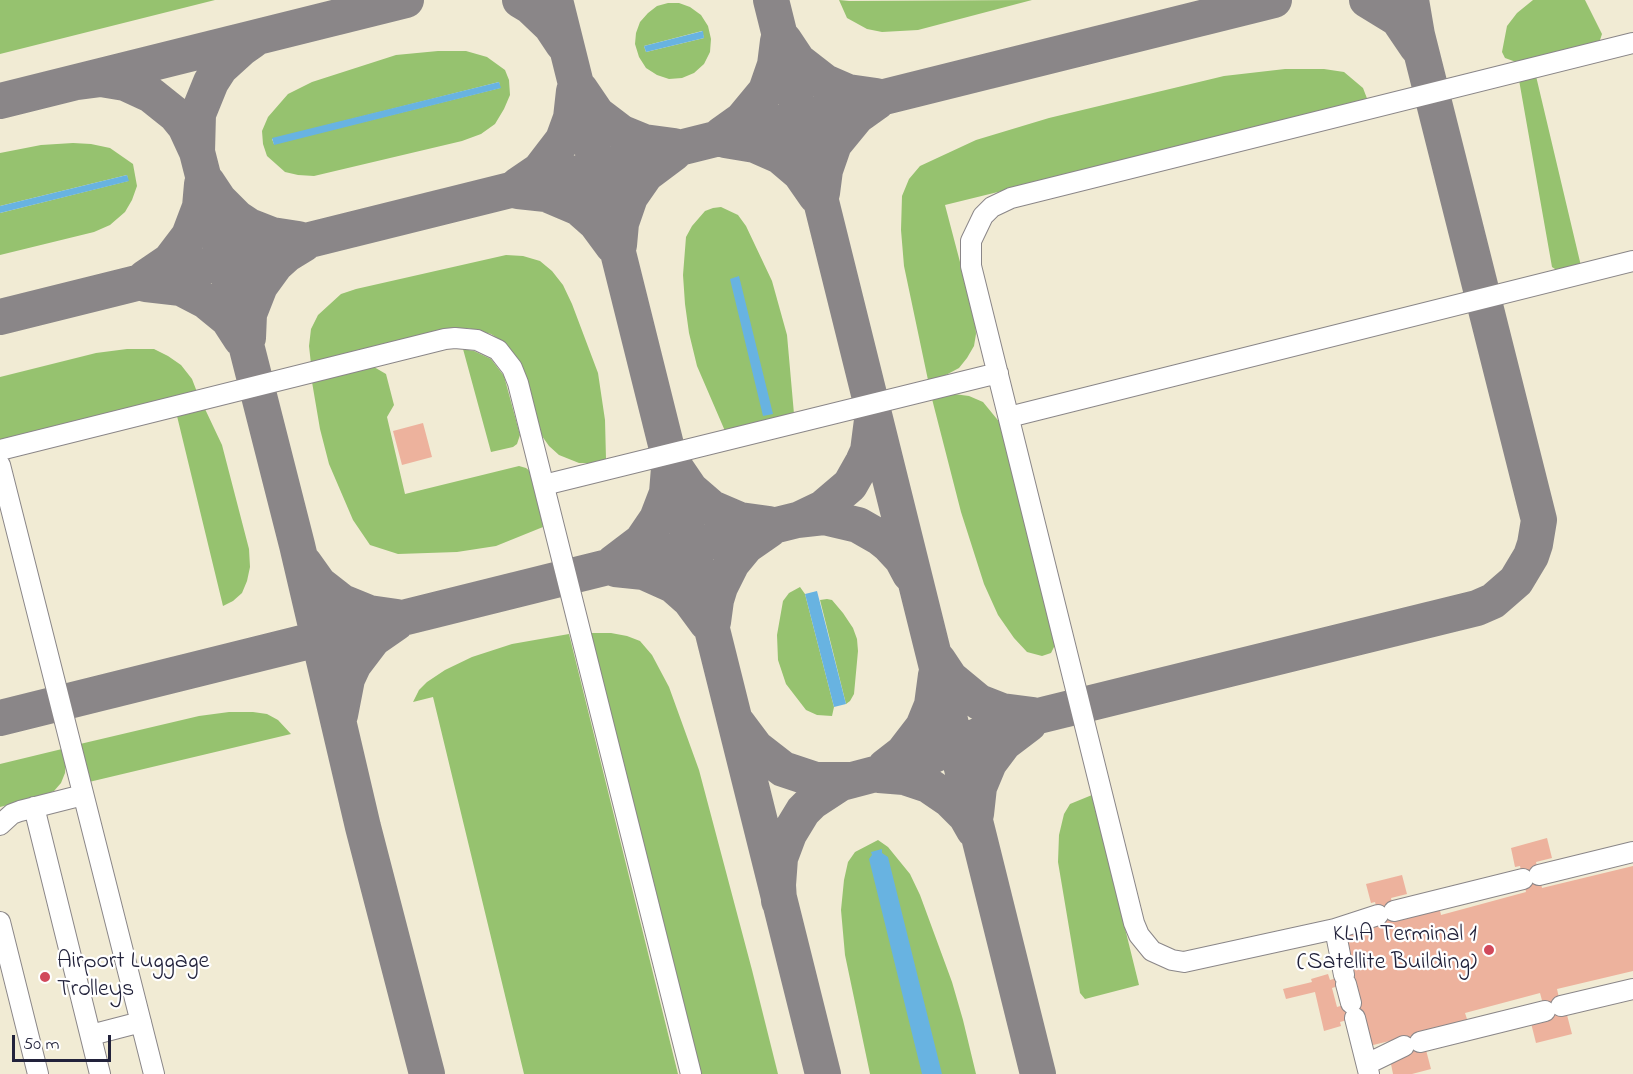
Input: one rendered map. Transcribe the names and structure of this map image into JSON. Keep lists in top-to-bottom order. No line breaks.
{"places":["KLIA Terminal 1 (Satellite Building)","Airport Luggage Trolleys"],"scale_bar":"50 m"}
